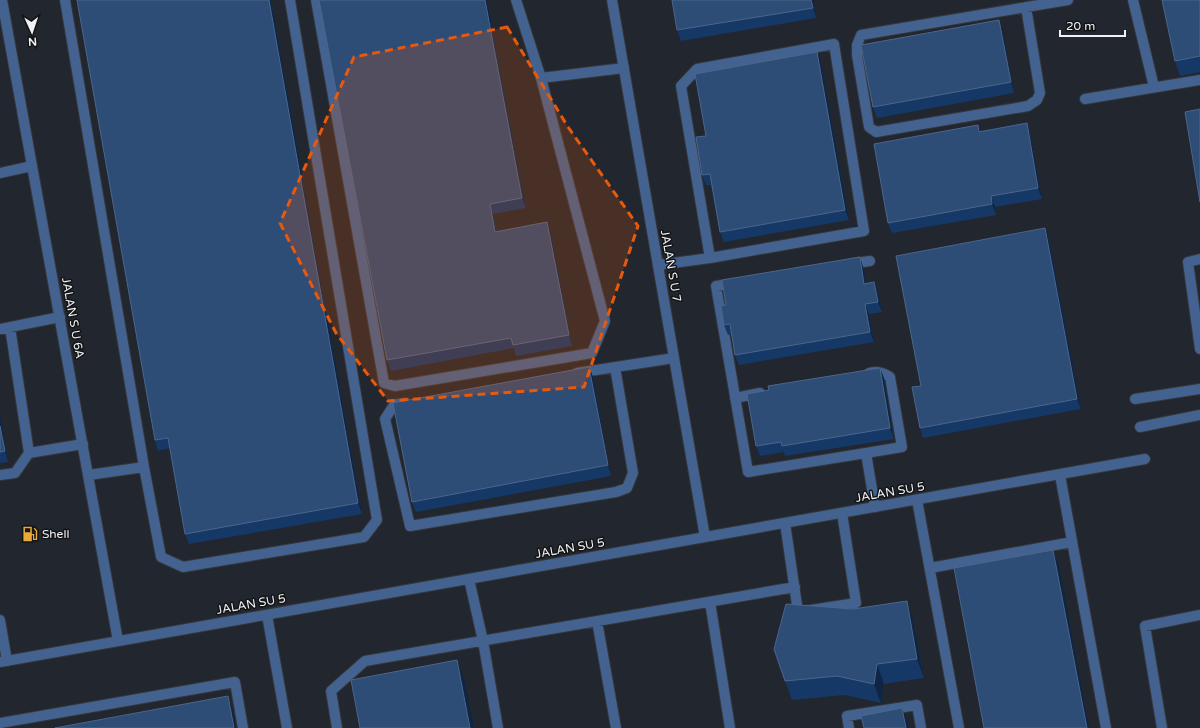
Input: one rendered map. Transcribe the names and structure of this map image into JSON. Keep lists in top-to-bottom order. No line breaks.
{"streets":{"street":["JALAN S U 7","JALAN S U 6A","JALAN SU 5"]},"crossings":[["JALAN S U 7","JALAN SU 5"],["JALAN S U 6A","JALAN SU 5"]],"places":{"fuel station":["Shell"]},"scale_bar":"20 m","north":"bottom"}
